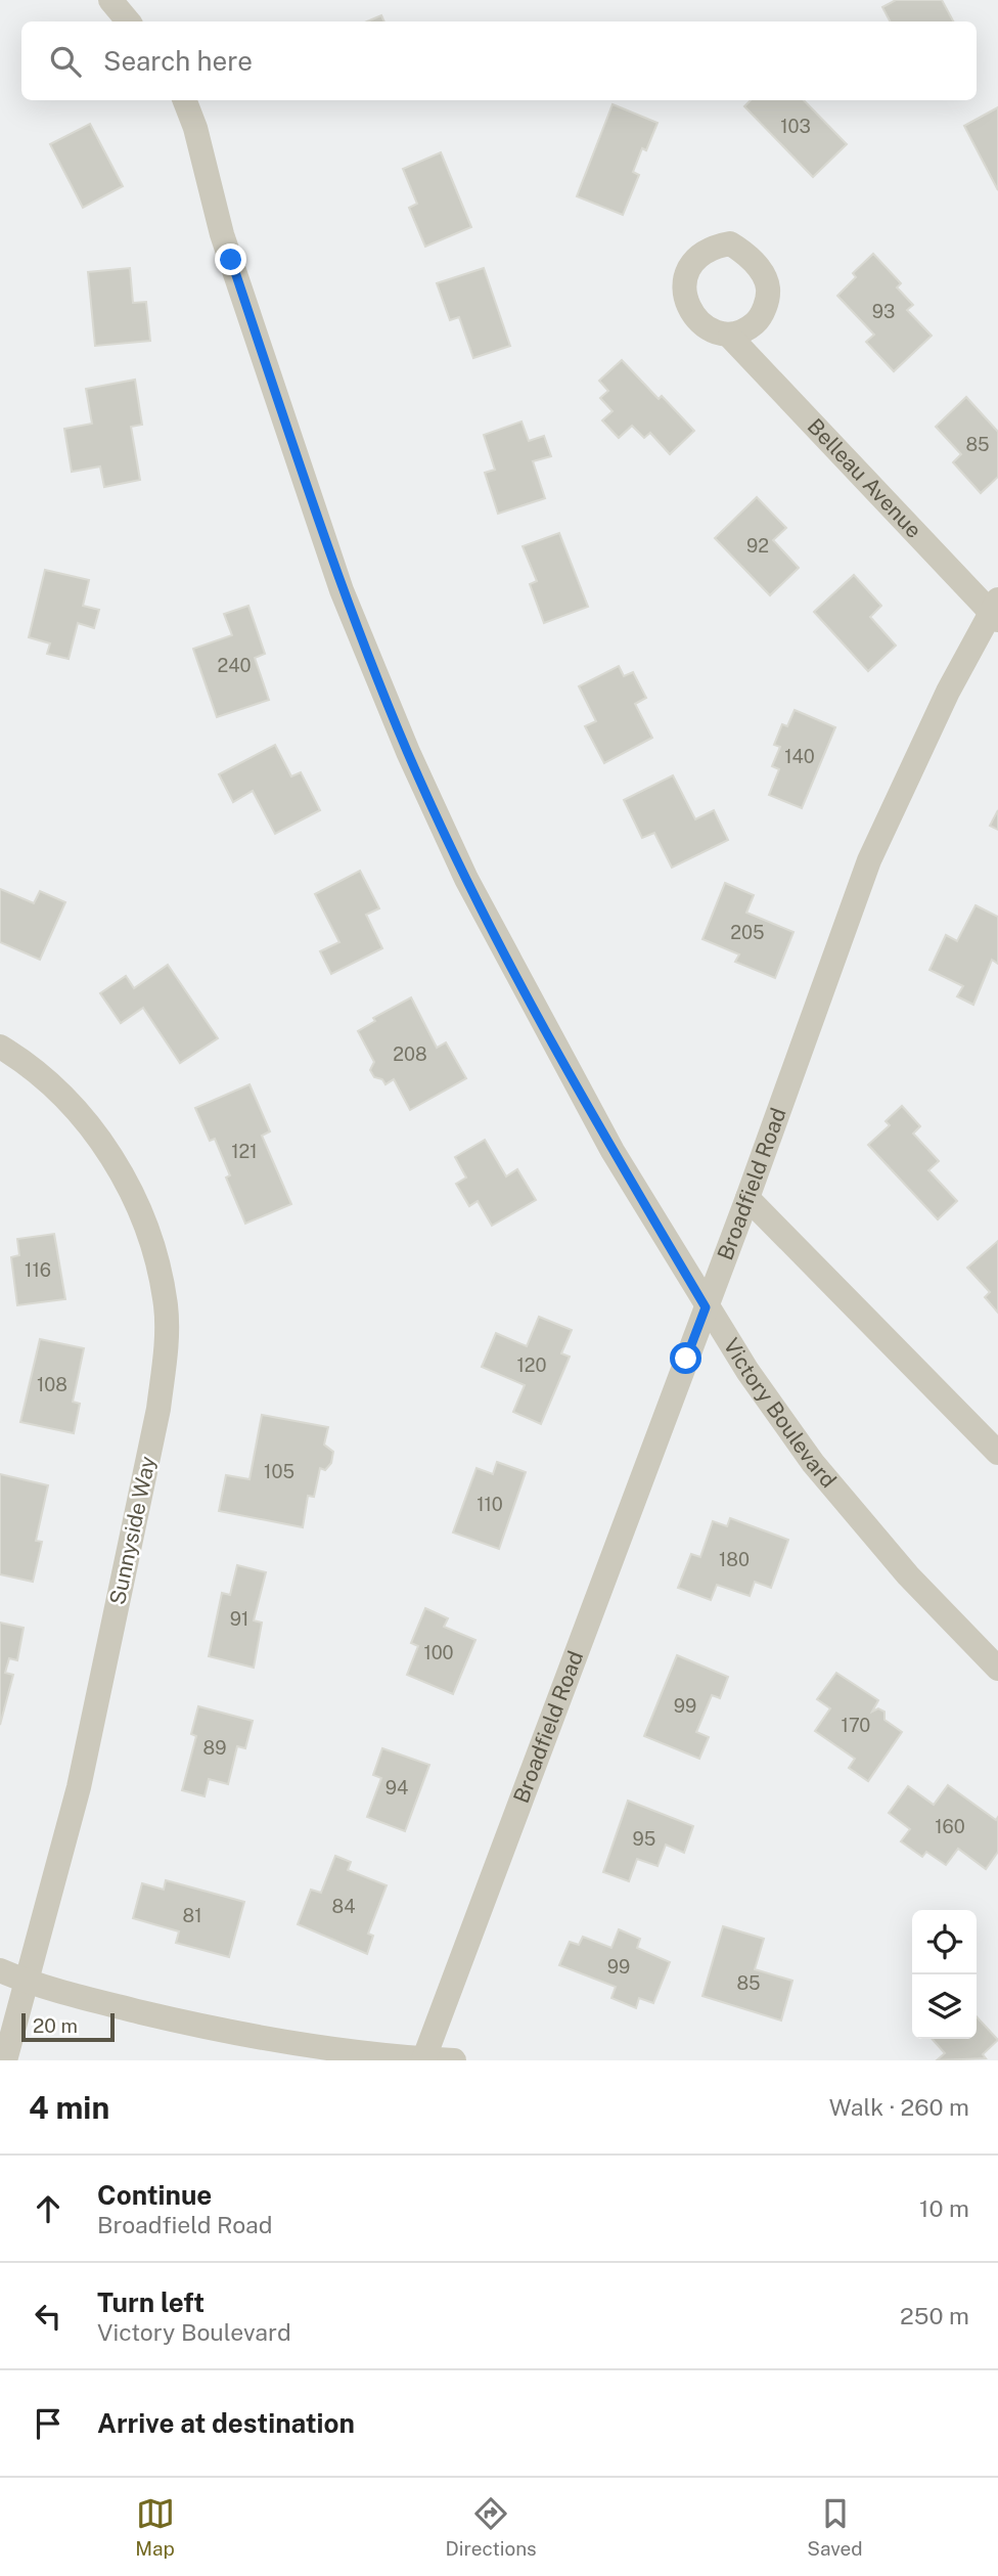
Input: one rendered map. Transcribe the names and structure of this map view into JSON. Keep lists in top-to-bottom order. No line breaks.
{"streets":{"street":["Belleau Avenue","Broadfield Road","Victory Boulevard","Sunnyside Way"]},"crossings":[["Belleau Avenue","Broadfield Road"],["Broadfield Road","Victory Boulevard"]],"house_numbers":["103","93","85","92","240","140","205","208","121","116","120","108","105","110","180","91","100","99","170","89","94","160","95","84","81","99","85"],"scale_bar":"20 m","page":{"search":"Search here","scale":"20 m","heading":["4 min","Walk · 260 m"],"list":[["Continue","Broadfield Road","10 m"],["Turn left","Victory Boulevard","250 m"],"Arrive at destination"],"nav":["Map","Directions","Saved"]}}
